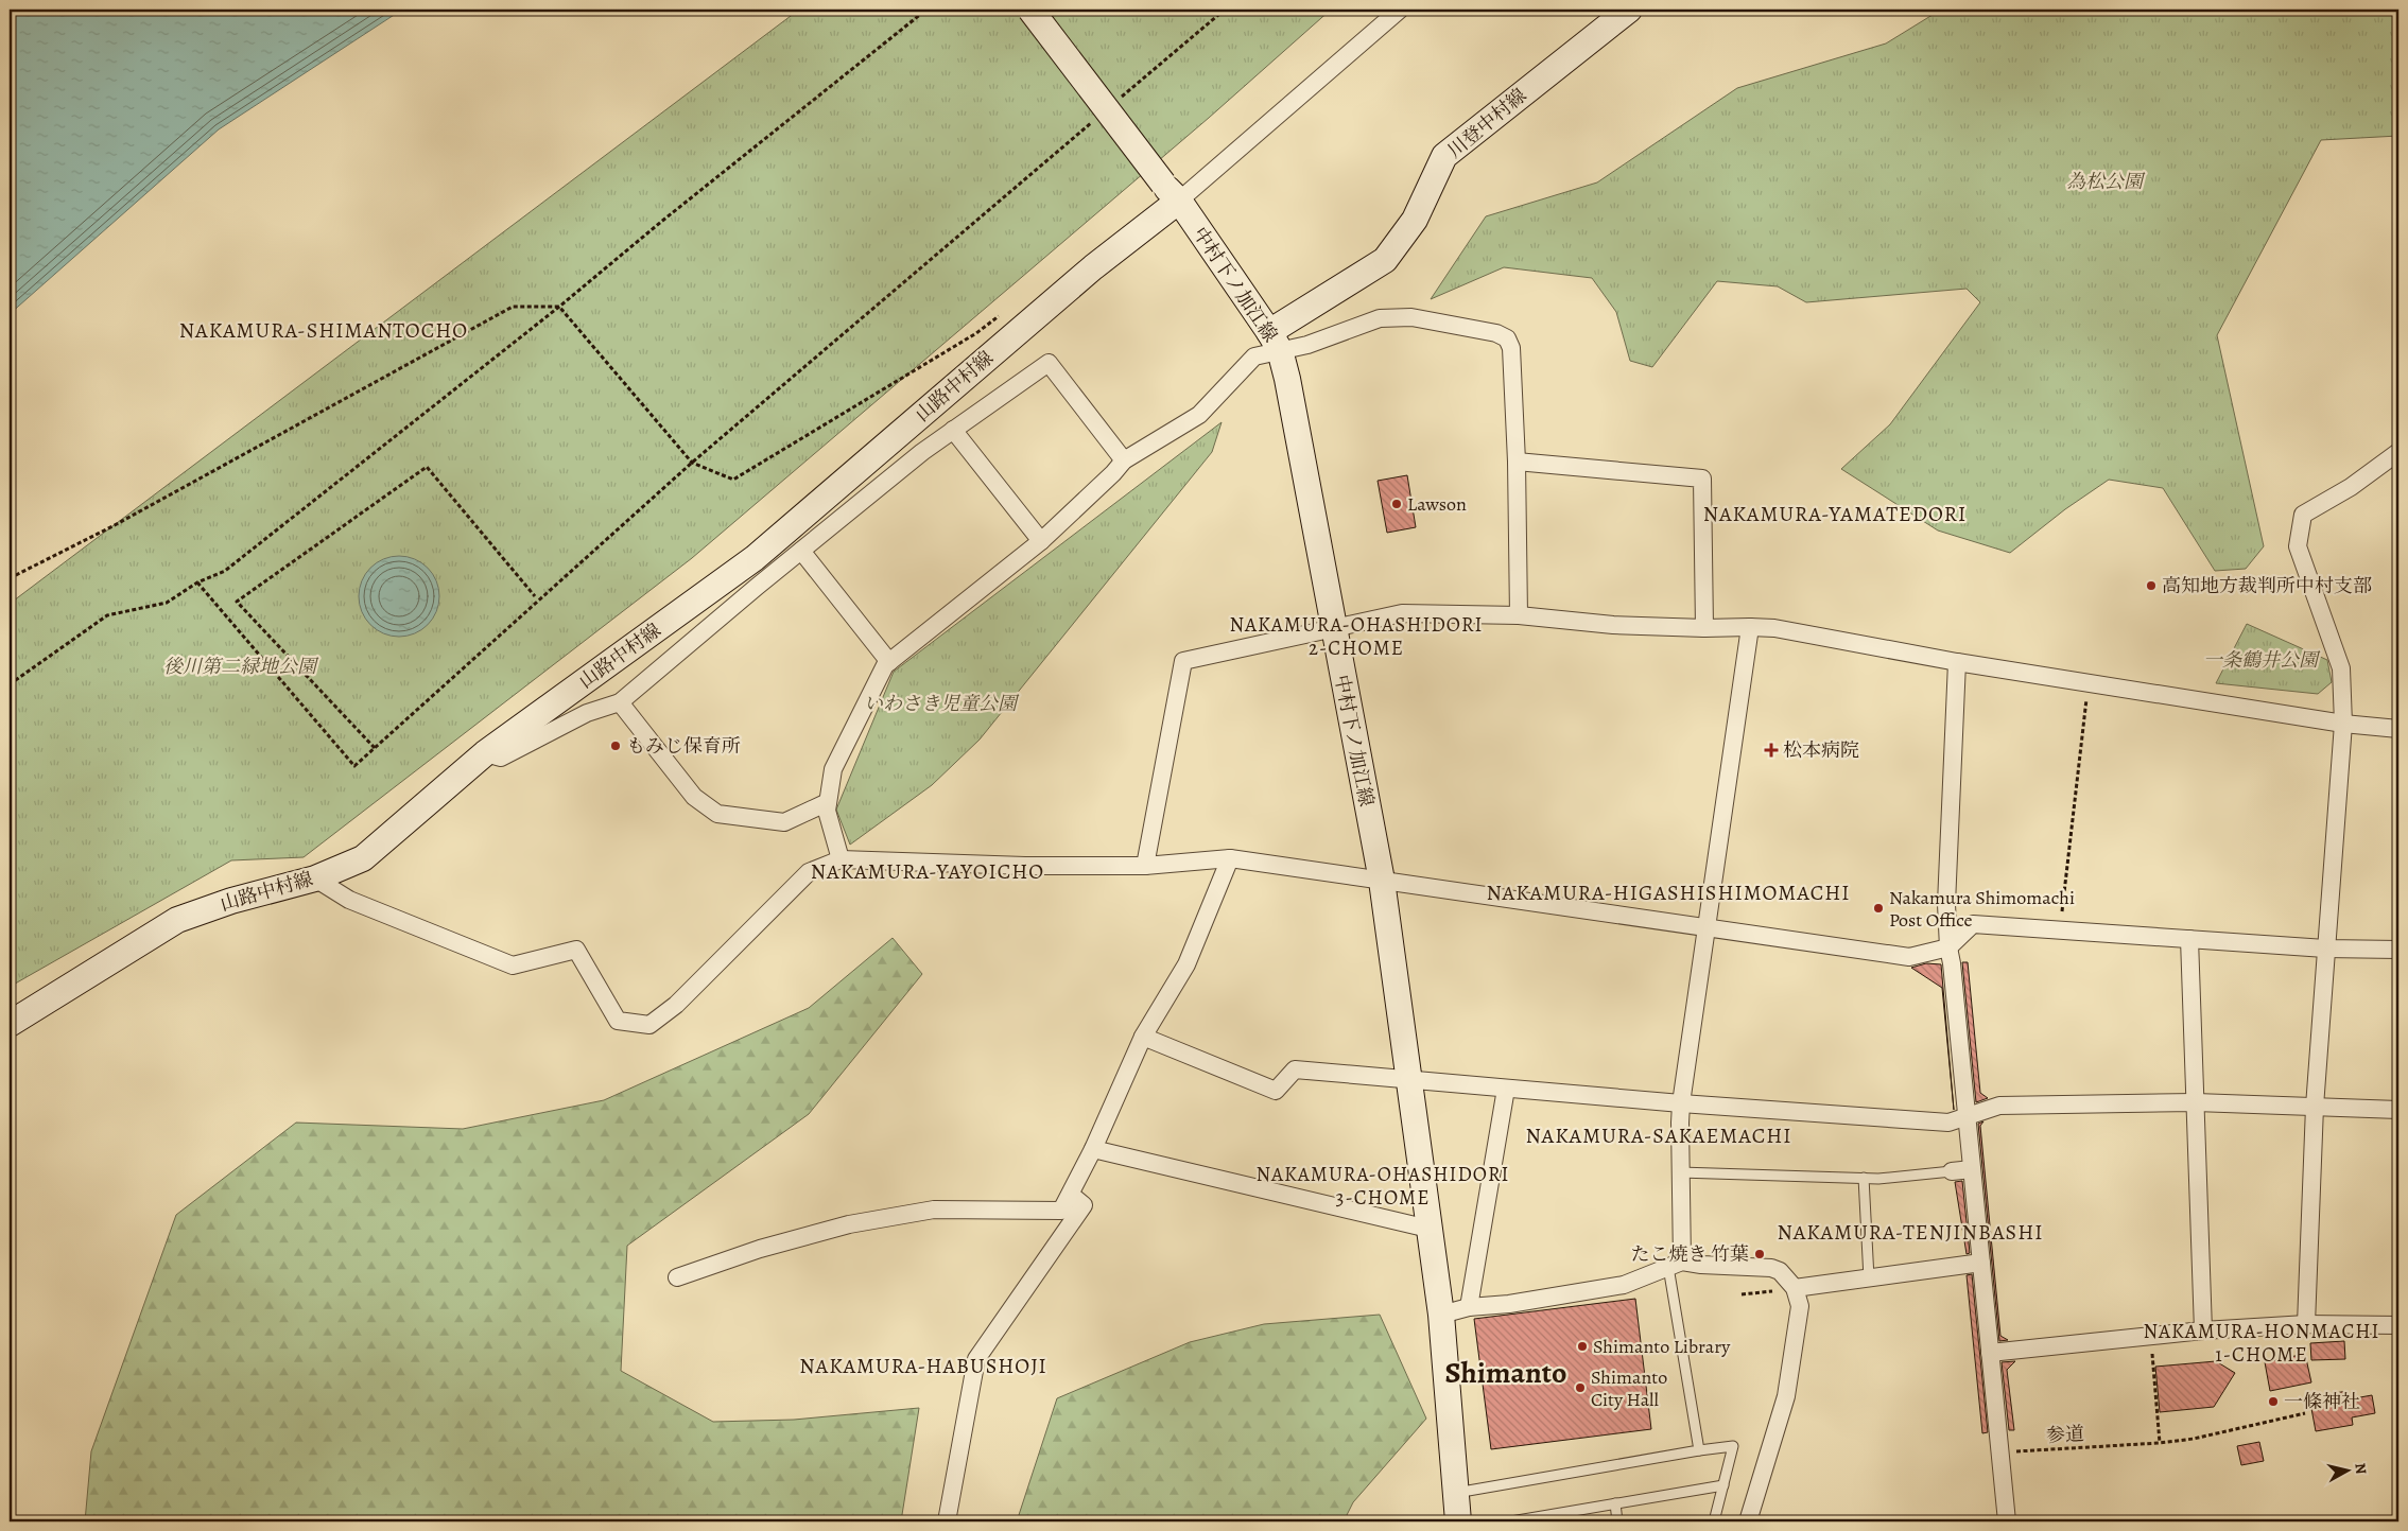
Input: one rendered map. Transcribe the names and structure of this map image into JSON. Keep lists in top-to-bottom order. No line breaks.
{"streets":{"main road":["川登中村線","中村下ノ加江線","山路中村線"],"path":["参道"]},"crossings":[["川登中村線","中村下ノ加江線"],["中村下ノ加江線","山路中村線"]],"districts":["NAKAMURA-SHIMANTOCHO","NAKAMURA-YAMATEDORI","NAKAMURA-OHASHIDORI 2-CHOME","NAKAMURA-YAYOICHO","NAKAMURA-HIGASHISHIMOMACHI","NAKAMURA-SAKAEMACHI","NAKAMURA-OHASHIDORI 3-CHOME","NAKAMURA-TENJINBASHI","NAKAMURA-HONMACHI 1-CHOME","NAKAMURA-HABUSHOJI","Shimanto"],"parks":["為松公園","一条鶴井公園","後川第二緑地公園","いわさき児童公園"],"places":{"other":["Lawson","高知地方裁判所中村支部","もみじ保育所","Nakamura Shimomachi Post Office","たこ焼き 竹葉","Shimanto Library","Shimanto City Hall","一條神社"],"health":["松本病院"]},"north":"right"}
